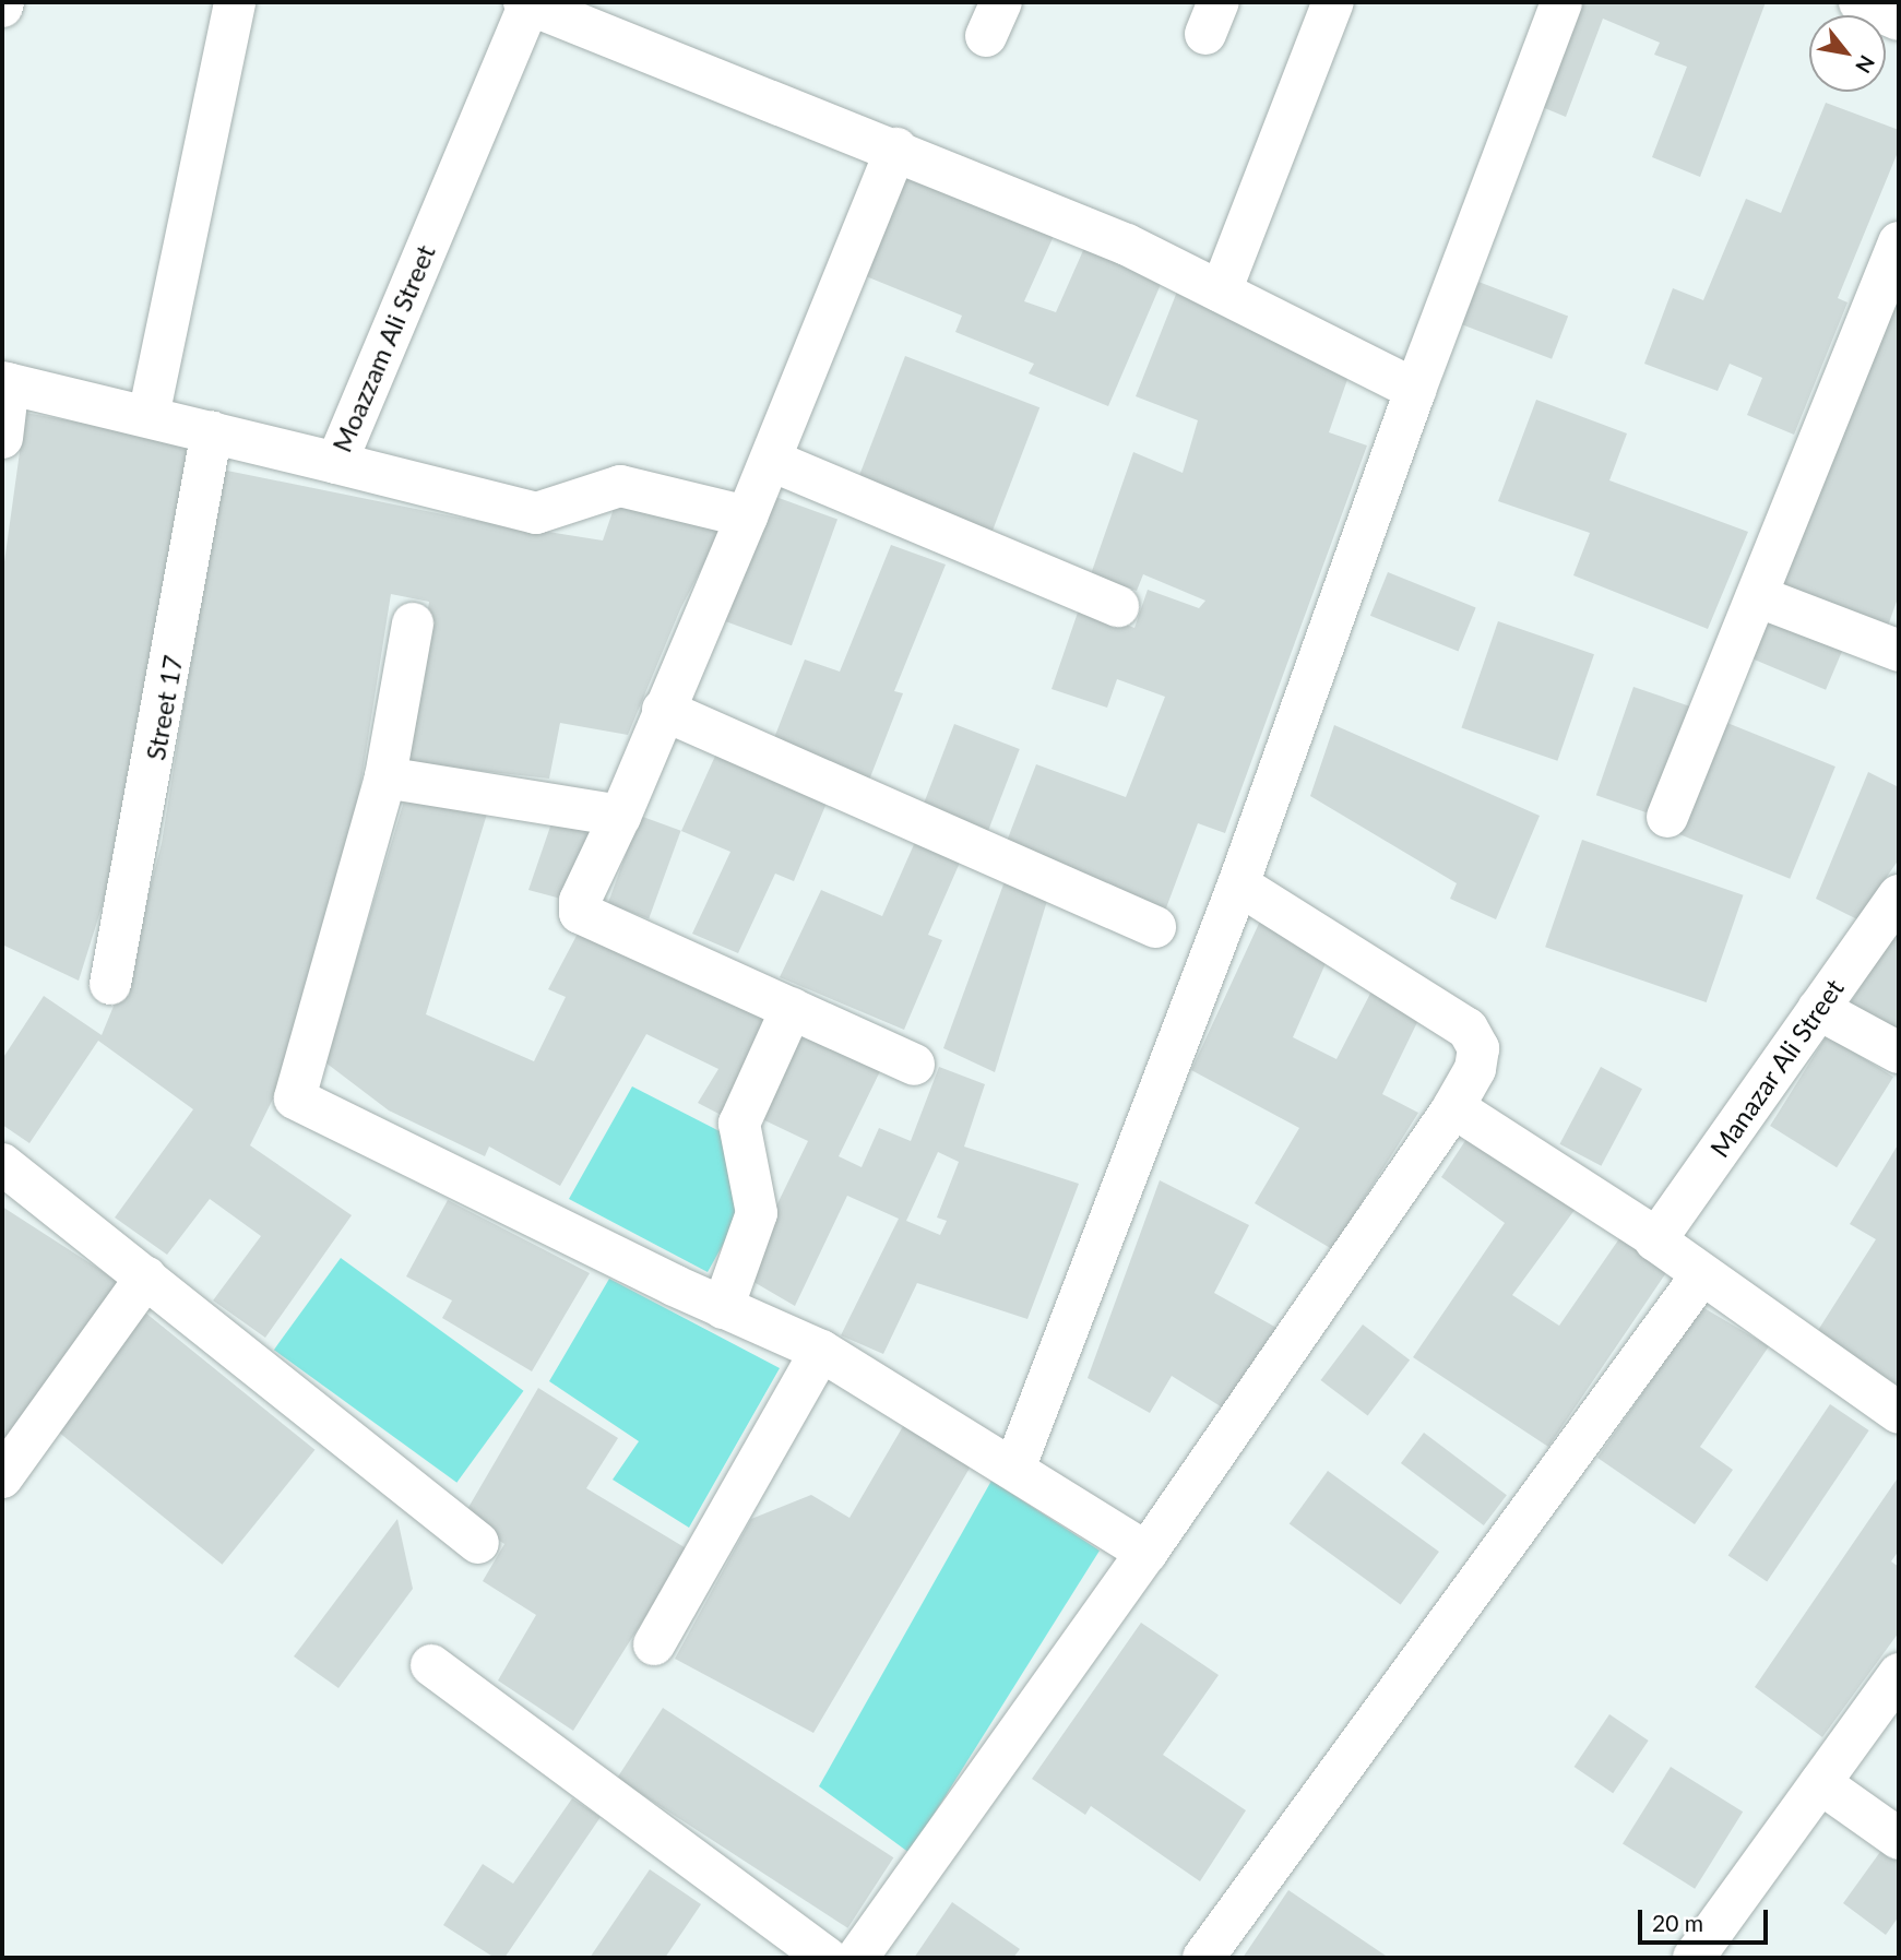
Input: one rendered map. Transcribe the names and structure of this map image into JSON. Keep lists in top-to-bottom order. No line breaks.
{"streets":{"street":["Moazzam Ali Street","Street 17","Manazar Ali Street"]},"crossings":[["Moazzam Ali Street","Street 17"]],"scale_bar":"20 m","north":"bottom right"}
